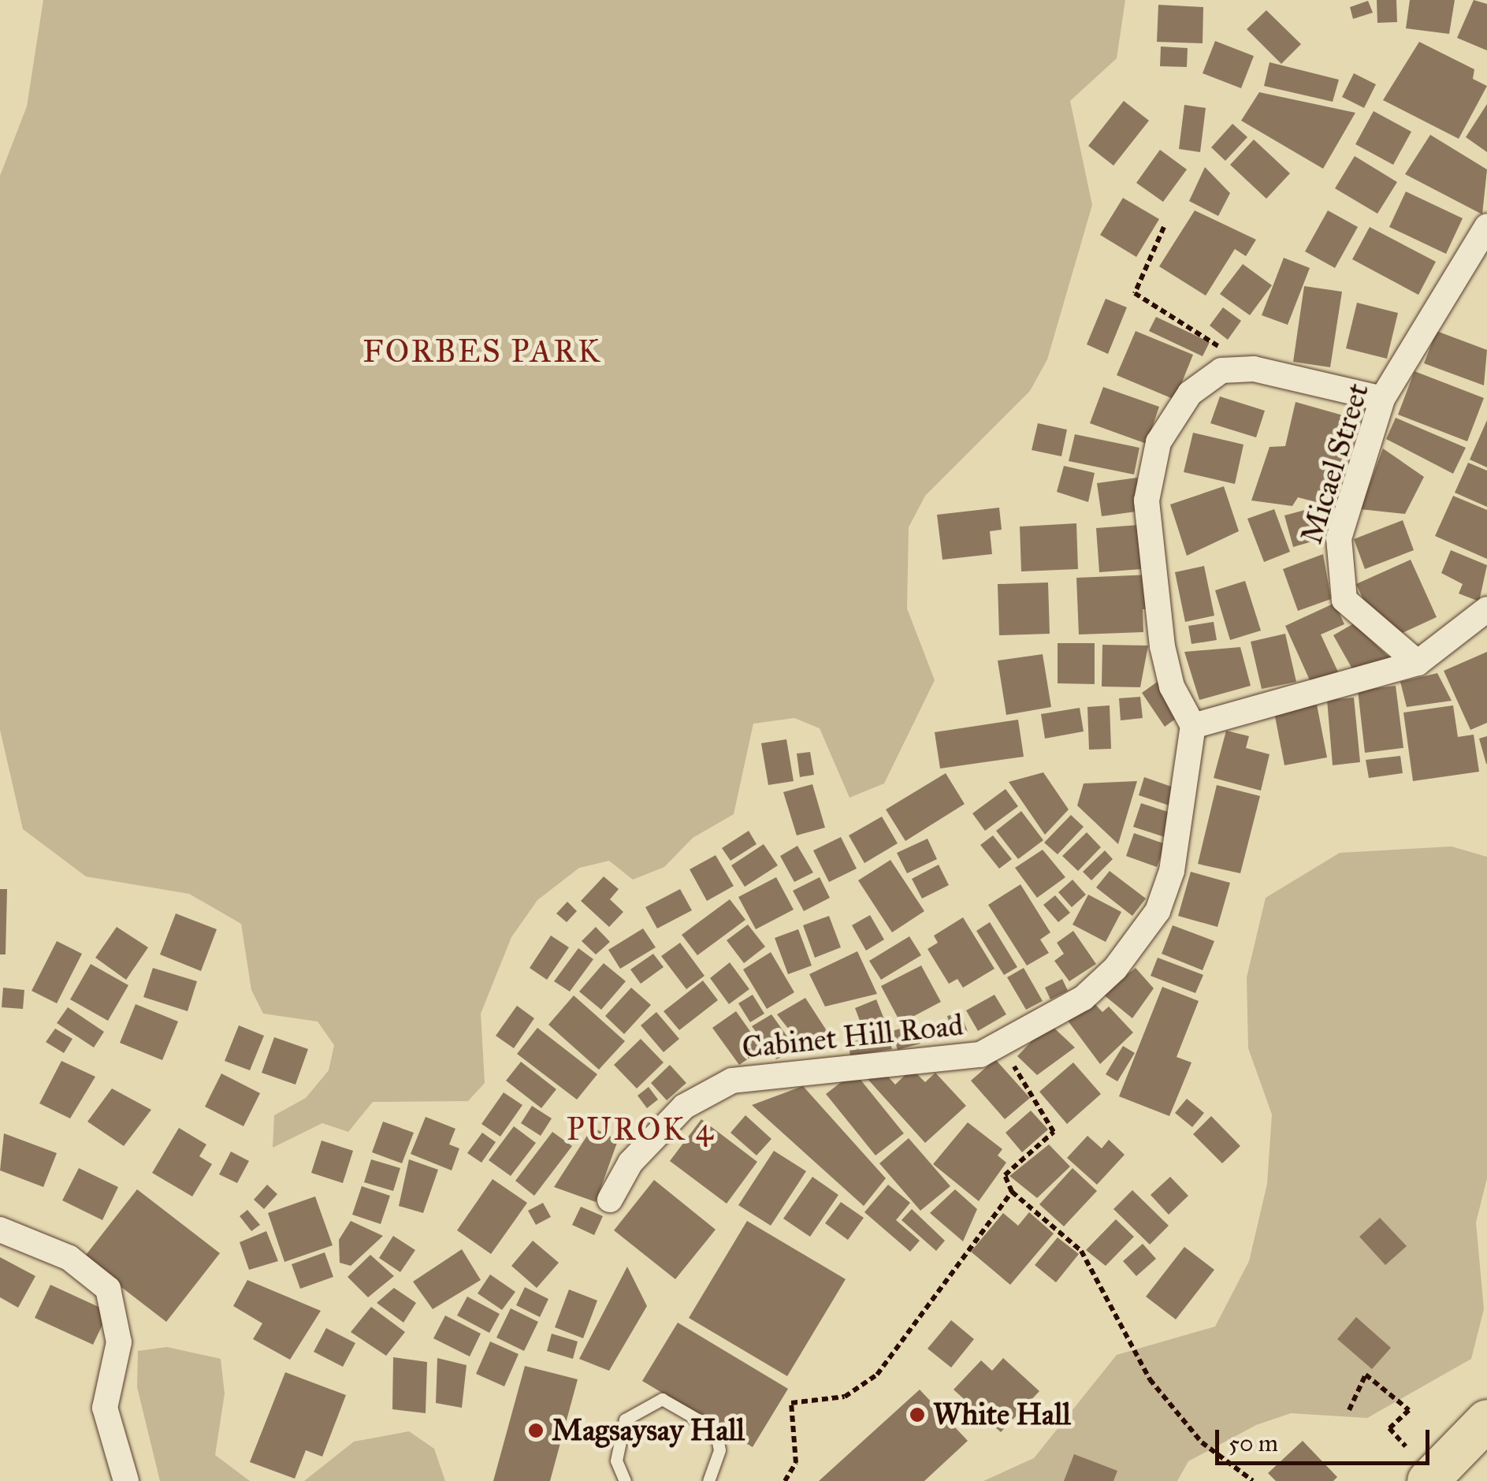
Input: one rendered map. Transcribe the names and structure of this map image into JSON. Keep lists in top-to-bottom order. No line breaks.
{"streets":{"street":["Micael Street","Cabinet Hill Road"]},"districts":["FORBES PARK","PUROK 4"],"places":["White Hall","Magsaysay Hall"],"scale_bar":"50 m"}
